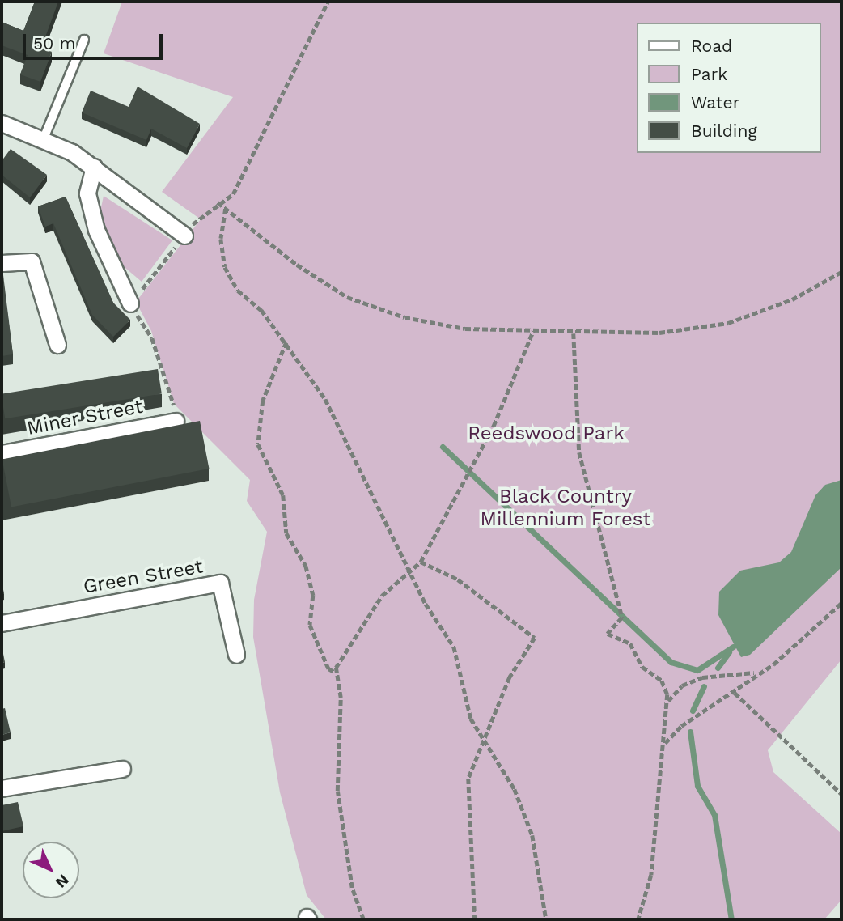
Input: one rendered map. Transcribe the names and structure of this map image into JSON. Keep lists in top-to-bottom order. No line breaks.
{"streets":{"street":["Miner Street","Green Street"]},"parks":["Reedswood Park","Black Country Millennium Forest"],"legend":["Road","Park","Water","Building"],"scale_bar":"50 m","north":"bottom right"}
